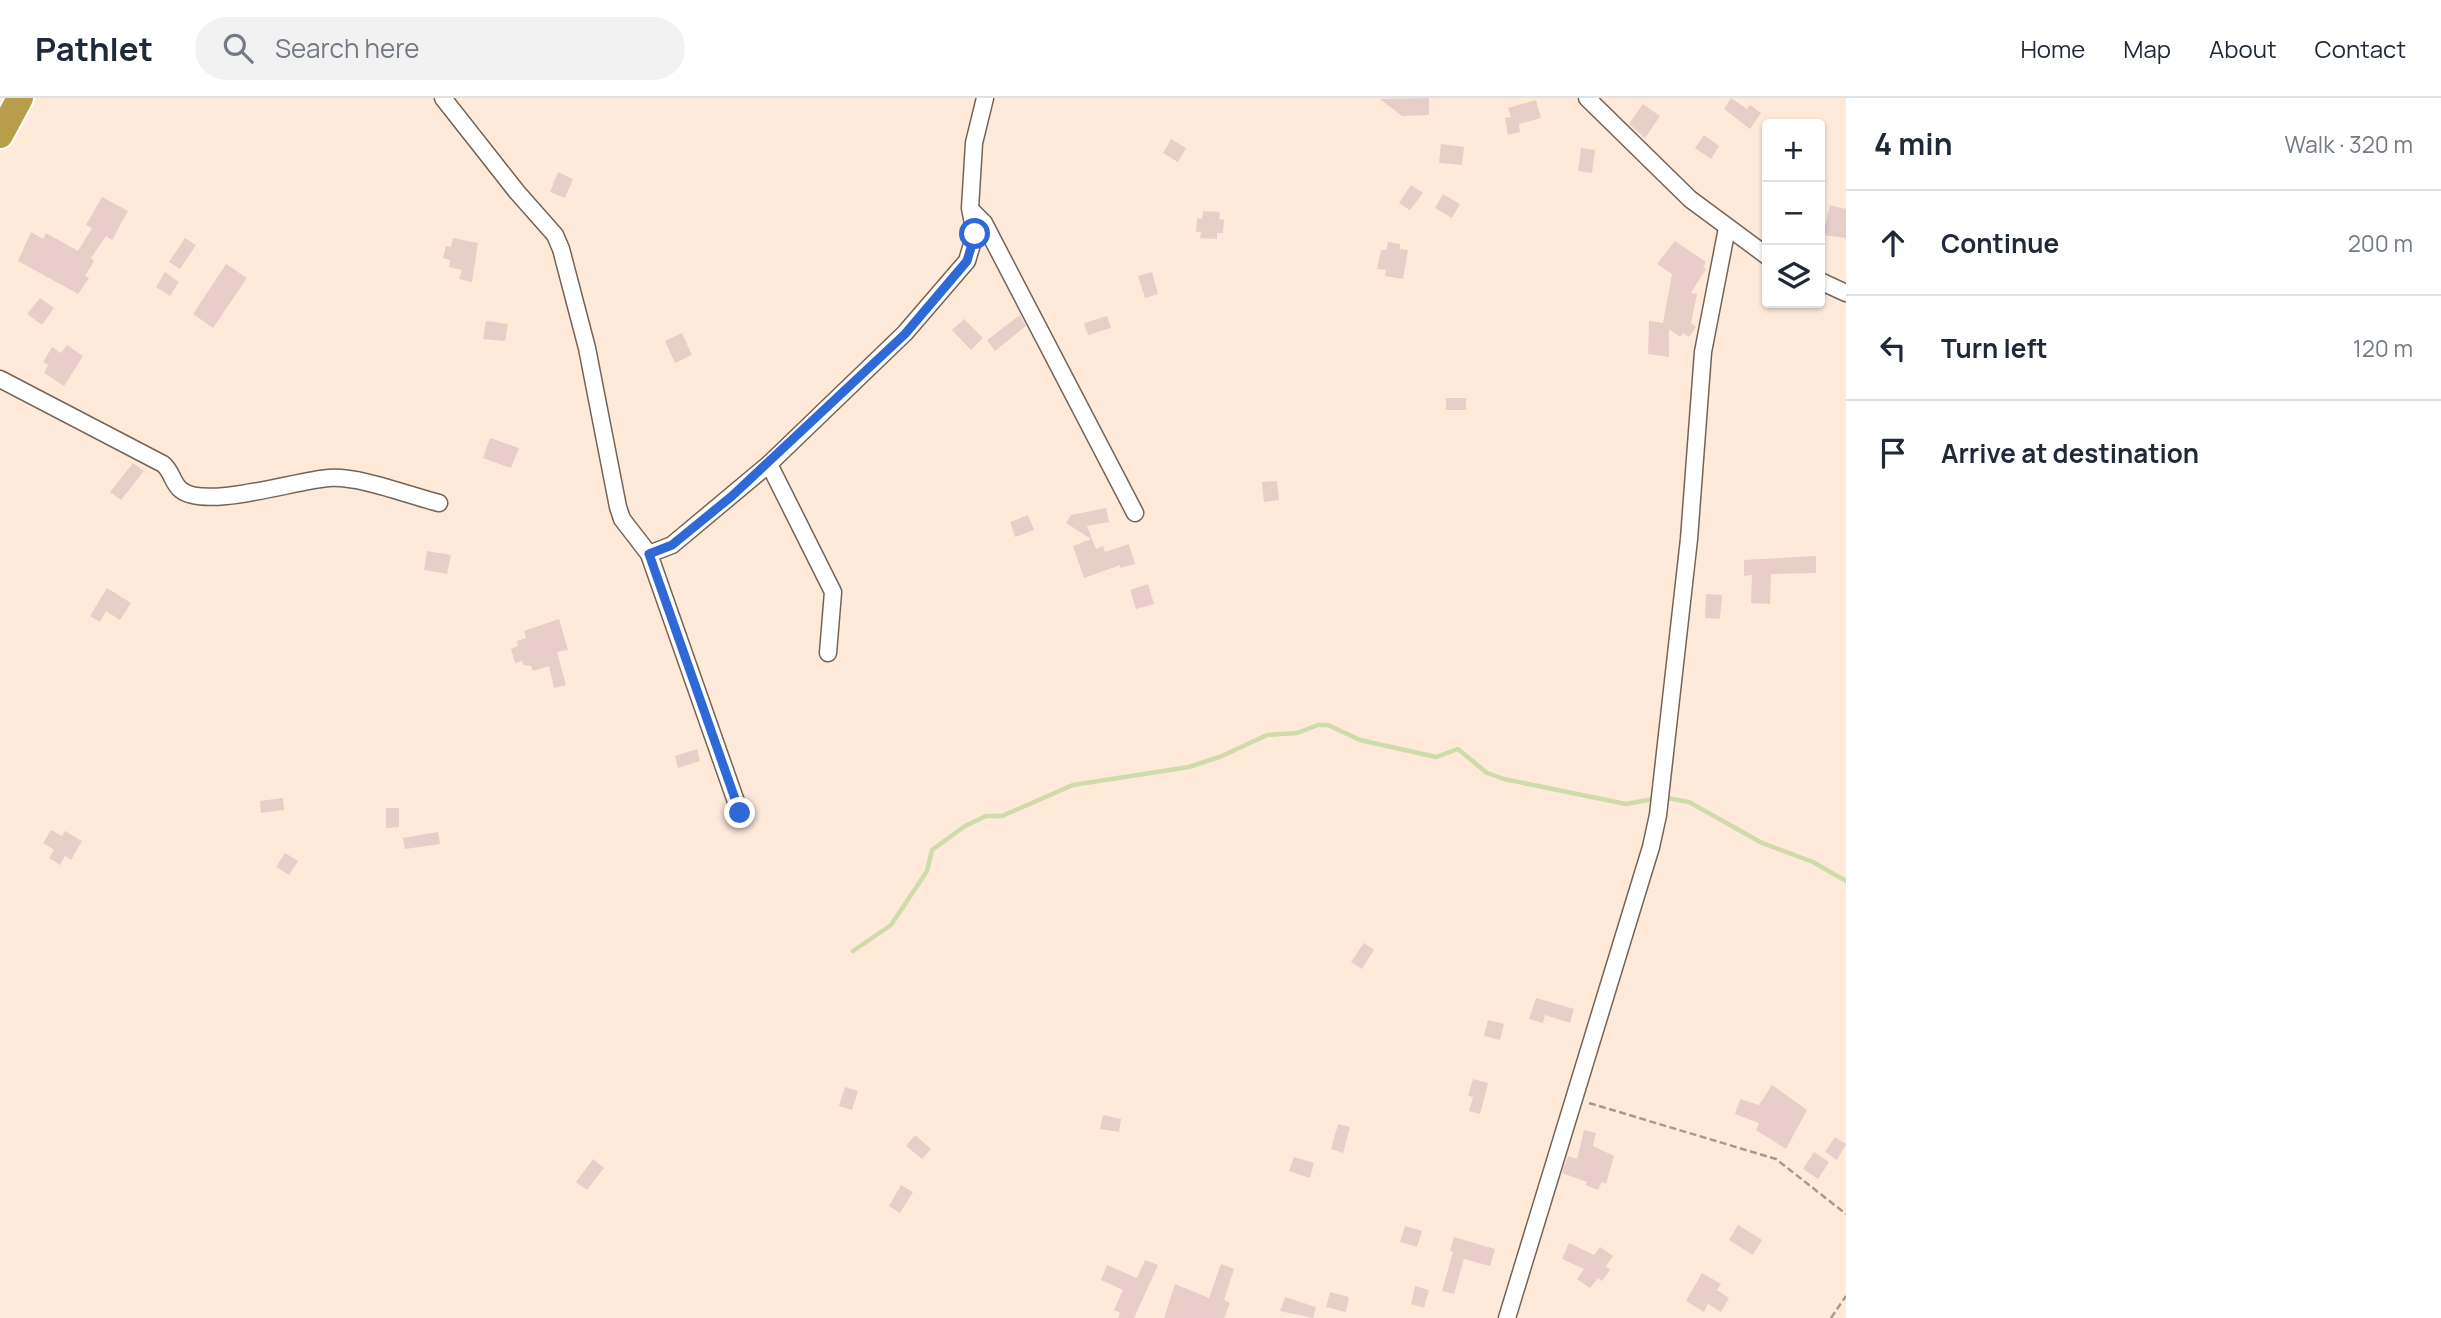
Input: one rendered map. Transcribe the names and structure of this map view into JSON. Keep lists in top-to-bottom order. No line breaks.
{"page":{"header":"Pathlet","search":"Search here","nav":["Home","Map","About","Contact"],"heading":["4 min","Walk · 320 m"],"map_buttons":["+","−"],"list":[["Continue","200 m"],["Turn left","120 m"],"Arrive at destination"]}}
